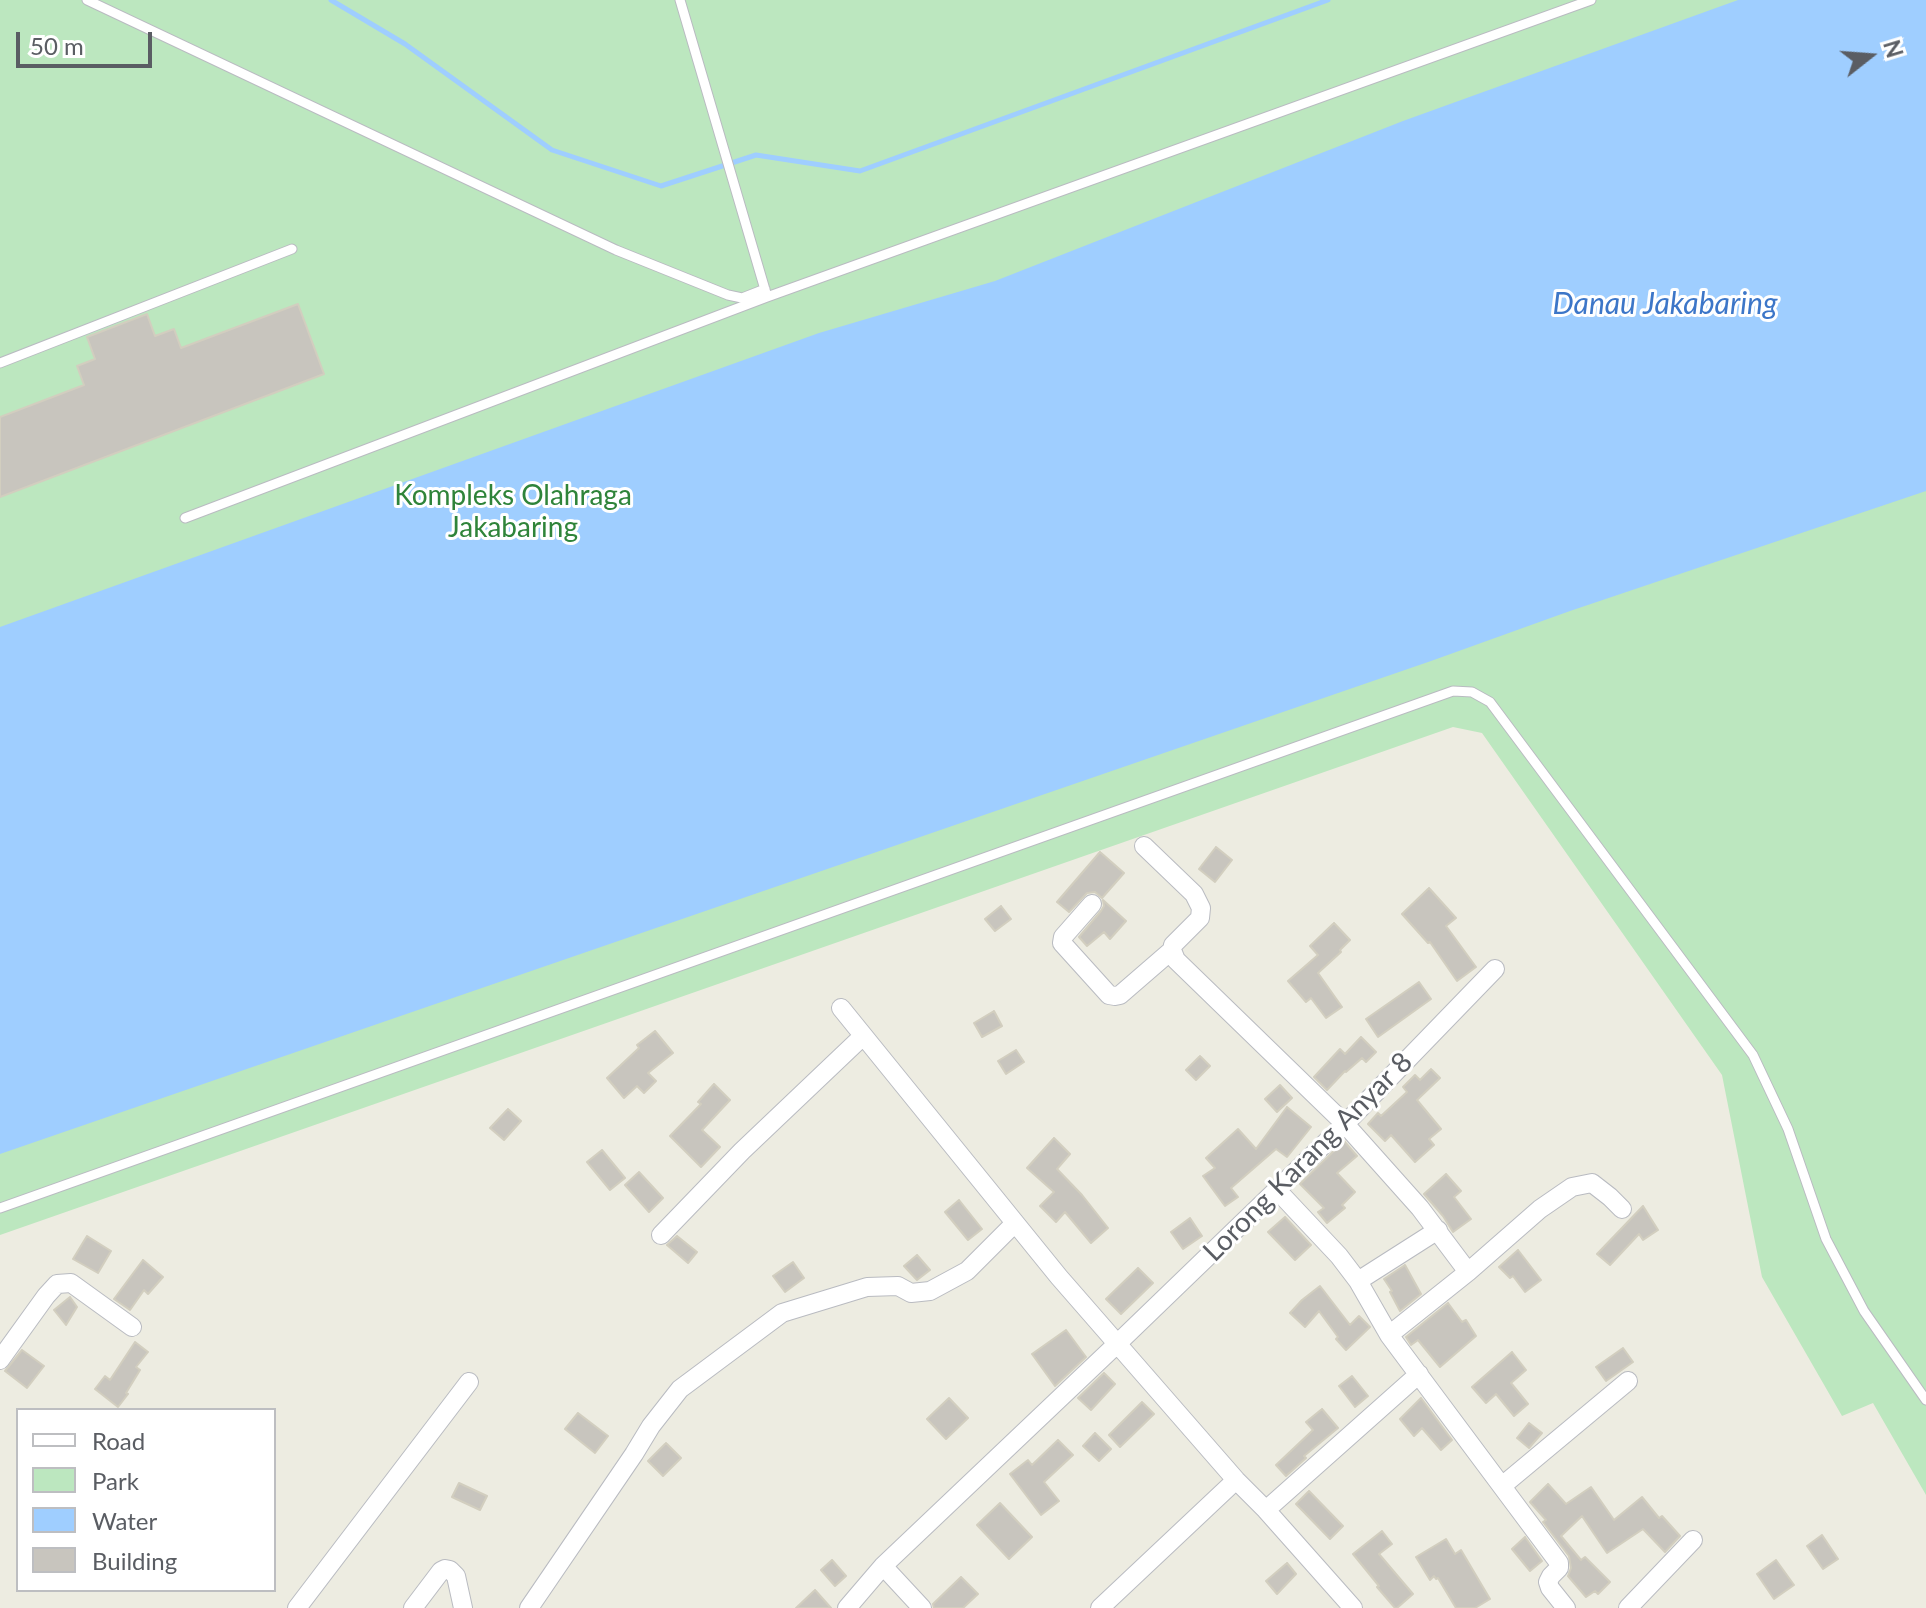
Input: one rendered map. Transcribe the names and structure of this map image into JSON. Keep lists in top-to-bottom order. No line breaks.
{"streets":{"street":["Lorong Karang Anyar 8"]},"water":["Danau Jakabaring"],"parks":["Kompleks Olahraga Jakabaring"],"legend":["Road","Park","Water","Building"],"scale_bar":"50 m","north":"right"}
